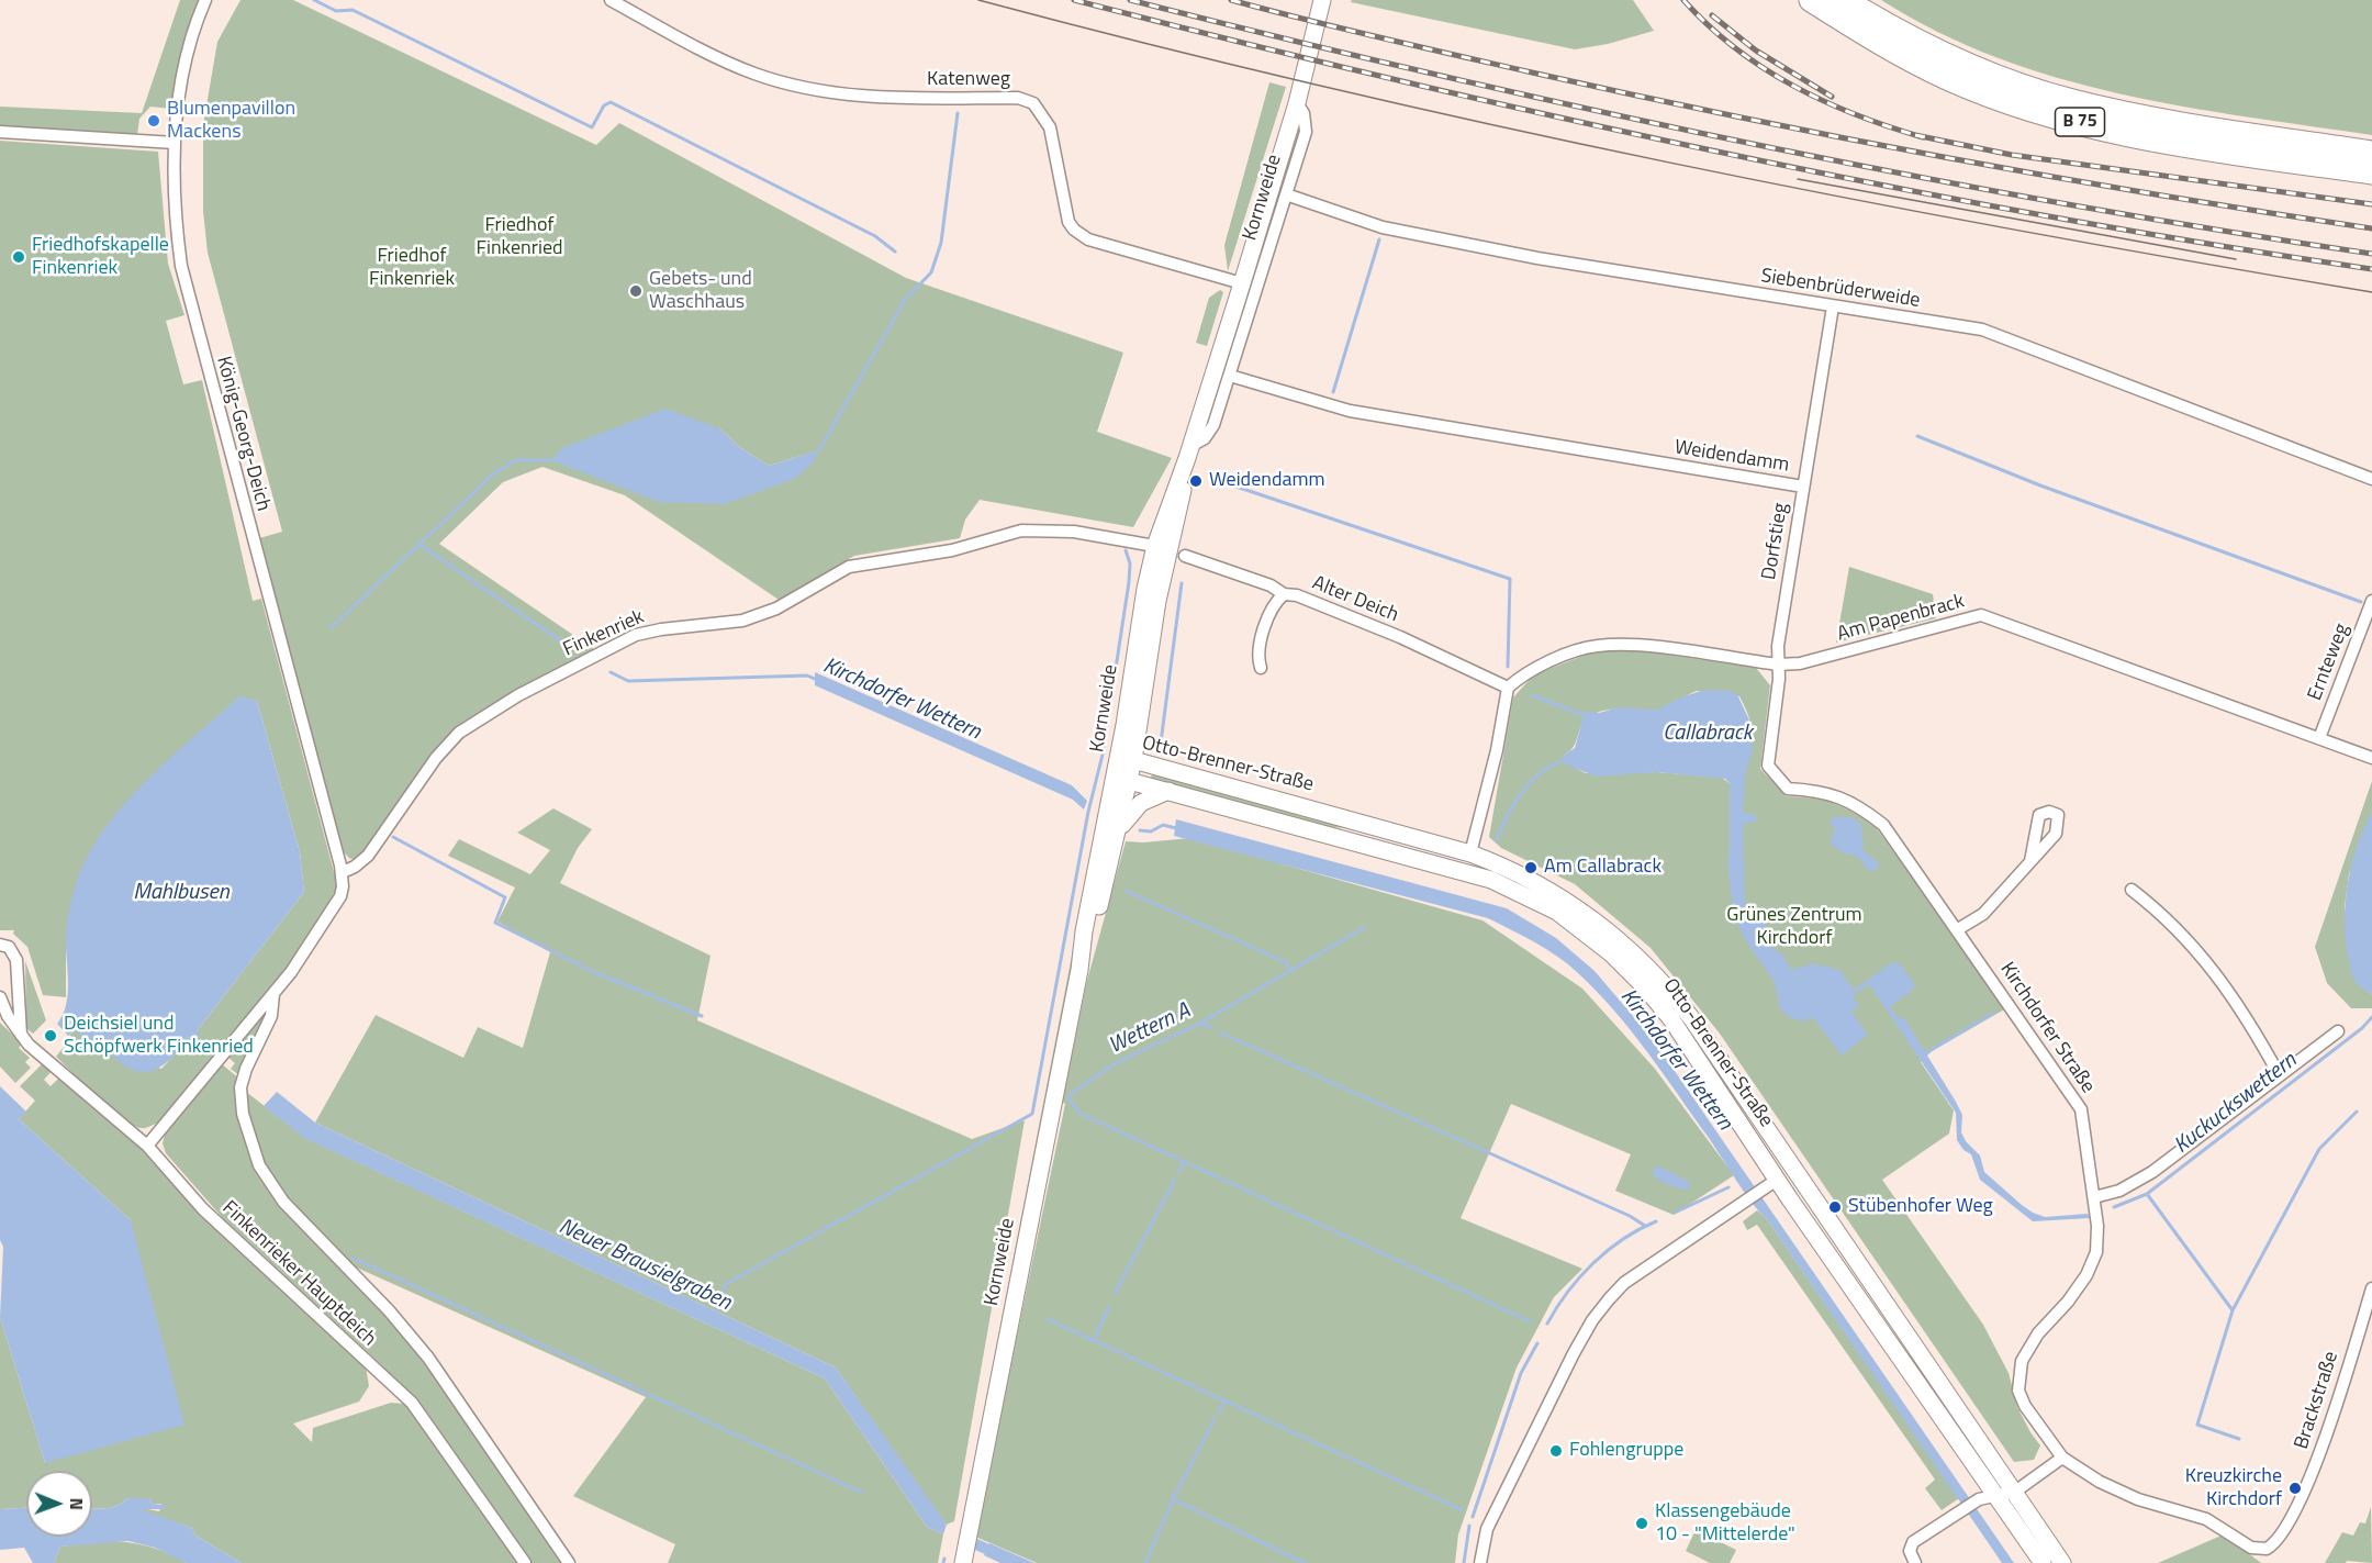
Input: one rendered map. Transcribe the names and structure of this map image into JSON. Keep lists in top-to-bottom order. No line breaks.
{"streets":{"highway":["B 75"],"main road":["Kornweide","Otto-Brenner-Straße"],"street":["Katenweg","Siebenbrüderweide","König-Georg-Deich","Weidendamm","Dorfstieg","Alter Deich","Am Papenbrack","Finkenriek","Ernteweg","Kirchdorfer Straße","Finkenrieker Hauptdeich","Brackstraße"]},"crossings":[["Katenweg","Kornweide"],["Kornweide","Siebenbrüderweide"],["Kornweide","Weidendamm"],["Kornweide","Finkenriek"],["Kornweide","Otto-Brenner-Straße"],["Siebenbrüderweide","Dorfstieg"],["König-Georg-Deich","Finkenriek"],["Weidendamm","Dorfstieg"],["Dorfstieg","Am Papenbrack"],["Dorfstieg","Kirchdorfer Straße"],["Alter Deich","Am Papenbrack"],["Am Papenbrack","Ernteweg"],["Am Papenbrack","Kirchdorfer Straße"],["Kirchdorfer Straße","Brackstraße"]],"water":["Kirchdorfer Wettern","Callabrack","Mahlbusen","Wettern A","Kuckuckswettern","Neuer Brausielgraben"],"parks":["Friedhof Finkenried","Friedhof Finkenriek","Grünes Zentrum Kirchdorf"],"places":["Blumenpavillon Mackens","Friedhofskapelle Finkenriek","Gebets- und Waschhaus","Weidendamm","Am Callabrack","Deichsiel und Schöpfwerk Finkenried","Stübenhofer Weg","Fohlengruppe","Kreuzkirche Kirchdorf","Klassengebäude 10 - \"Mittelerde\""],"north":"right"}
